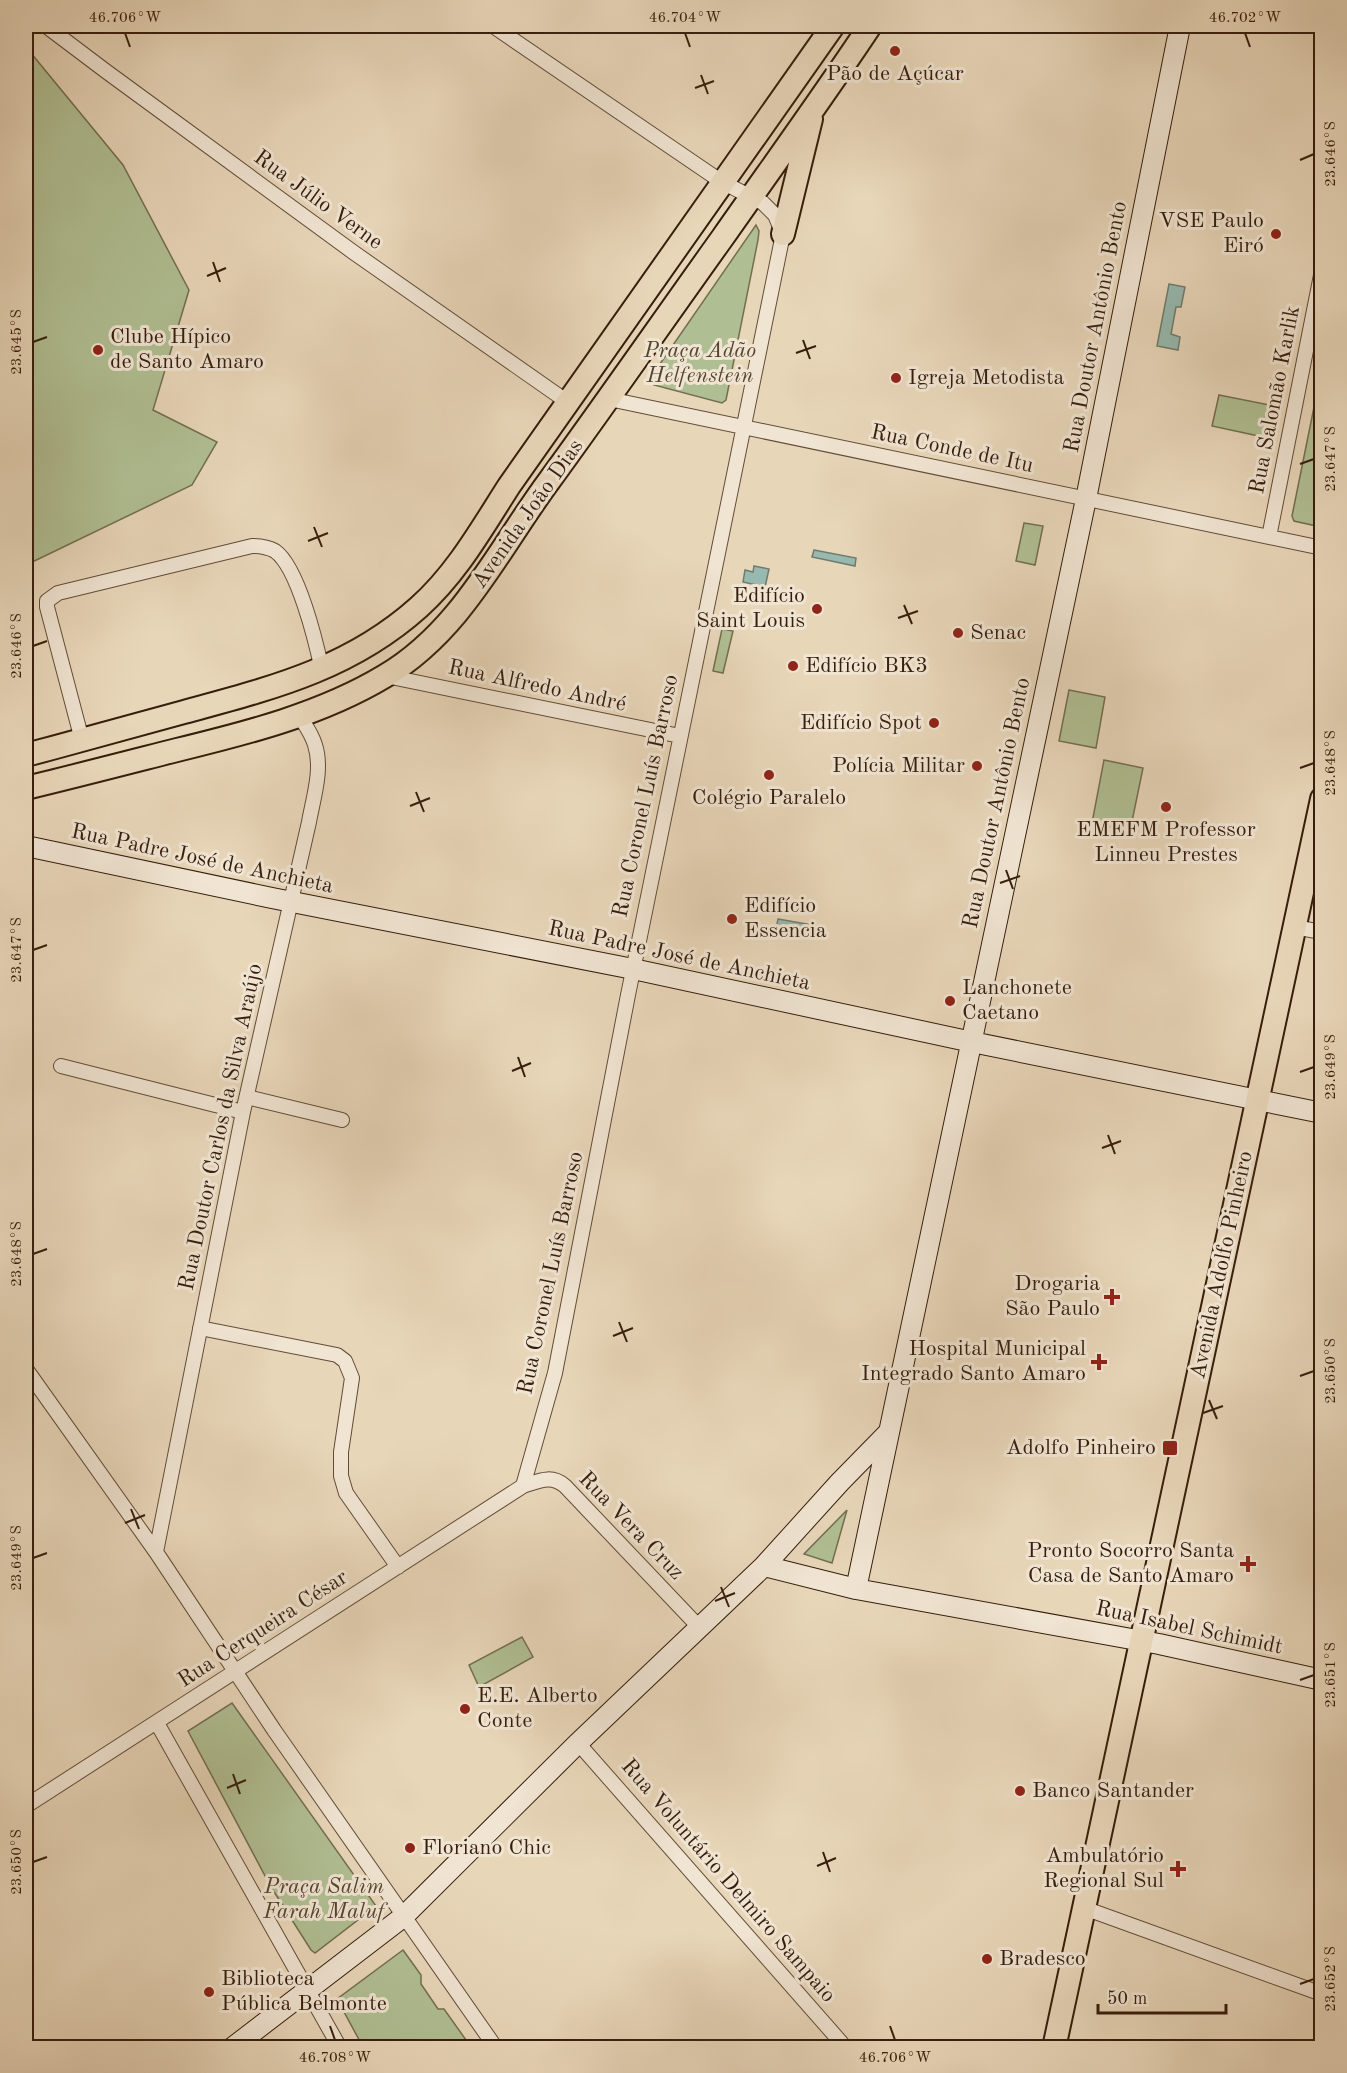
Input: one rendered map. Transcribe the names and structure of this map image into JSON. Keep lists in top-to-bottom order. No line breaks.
{"streets":{"main road":["Avenida João Dias","Avenida Adolfo Pinheiro"],"street":["Rua Júlio Verne","Rua Doutor Antônio Bento","Rua Salomão Karlik","Rua Conde de Itu","Rua Alfredo André","Rua Coronel Luís Barroso","Rua Padre José de Anchieta","Rua Doutor Carlos da Silva Araújo","Rua Vera Cruz","Rua Isabel Schimidt","Rua Cerqueira César","Rua Voluntário Delmiro Sampaio"]},"crossings":[["Rua Júlio Verne","Avenida João Dias"],["Rua Doutor Antônio Bento","Rua Conde de Itu"],["Rua Doutor Antônio Bento","Rua Padre José de Anchieta"],["Rua Doutor Antônio Bento","Rua Isabel Schimidt"],["Rua Salomão Karlik","Rua Conde de Itu"],["Rua Conde de Itu","Avenida João Dias"],["Rua Conde de Itu","Rua Coronel Luís Barroso"],["Avenida João Dias","Rua Alfredo André"],["Avenida João Dias","Rua Doutor Carlos da Silva Araújo"],["Rua Alfredo André","Rua Coronel Luís Barroso"],["Rua Coronel Luís Barroso","Rua Padre José de Anchieta"],["Rua Coronel Luís Barroso","Rua Vera Cruz"],["Rua Coronel Luís Barroso","Rua Cerqueira César"],["Rua Padre José de Anchieta","Rua Doutor Carlos da Silva Araújo"],["Rua Padre José de Anchieta","Avenida Adolfo Pinheiro"],["Avenida Adolfo Pinheiro","Rua Isabel Schimidt"],["Rua Vera Cruz","Rua Cerqueira César"]],"parks":["Praça Adão Helfenstein","Praça Salim Farah Maluf"],"places":{"other":["Pão de Açúcar","VSE Paulo Eiró","Clube Hípico de Santo Amaro","Igreja Metodista","Edifício Saint Louis","Senac","Edifício BK3","Edifício Spot","Polícia Militar","Colégio Paralelo","EMEFM Professor Linneu Prestes","Edifício Essencia","Lanchonete Caetano","E.E. Alberto Conte","Banco Santander","Floriano Chic","Bradesco","Biblioteca Pública Belmonte"],"health":["Drogaria São Paulo","Hospital Municipal Integrado Santo Amaro","Pronto Socorro Santa Casa de Santo Amaro","Ambulatório Regional Sul"],"transit":["Adolfo Pinheiro"]},"scale_bar":"50 m","coordinates":["46.706°W","46.704°W","46.702°W","23.646°S","23.645°S","23.647°S","23.648°S","23.649°S","23.650°S","23.651°S","23.652°S","46.708°W"]}
